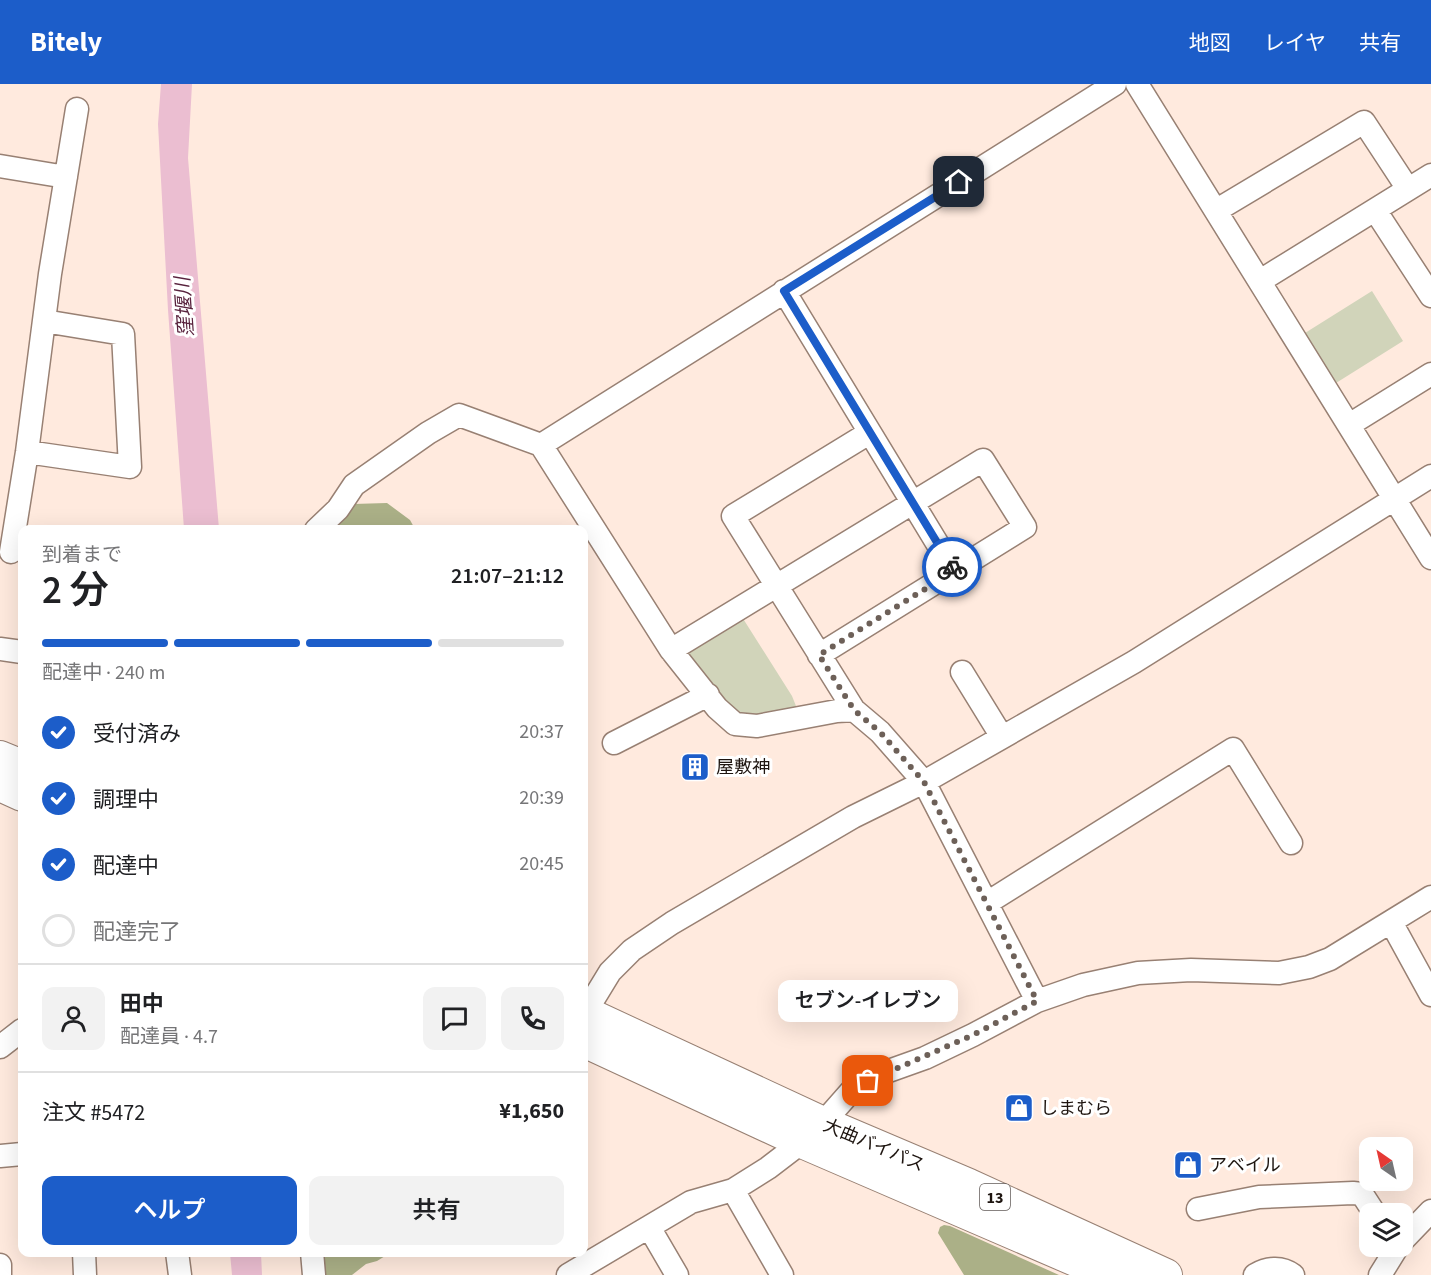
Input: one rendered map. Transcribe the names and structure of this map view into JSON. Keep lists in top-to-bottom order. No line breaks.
{"streets":{"highway":["大曲バイパス","13"]},"water":["窪堰川"],"places":{"building":["屋敷神"],"other":["セブン-イレブン"],"shop":["しまむら","アベイル"]},"north":"top left","page":{"header":"Bitely","nav":["地図","レイヤ","共有"],"heading":["2 分","到着まで","21:07–21:12"],"panel":["田中","配達員 · 4.7","注文 #5472","¥1,650"],"bar":"配達中 · 240 m","list":[["受付済み","20:37"],["調理中","20:39"],["配達中","20:45"],"配達完了"],"bubble":"セブン-イレブン","buttons":["ヘルプ","共有"]}}
